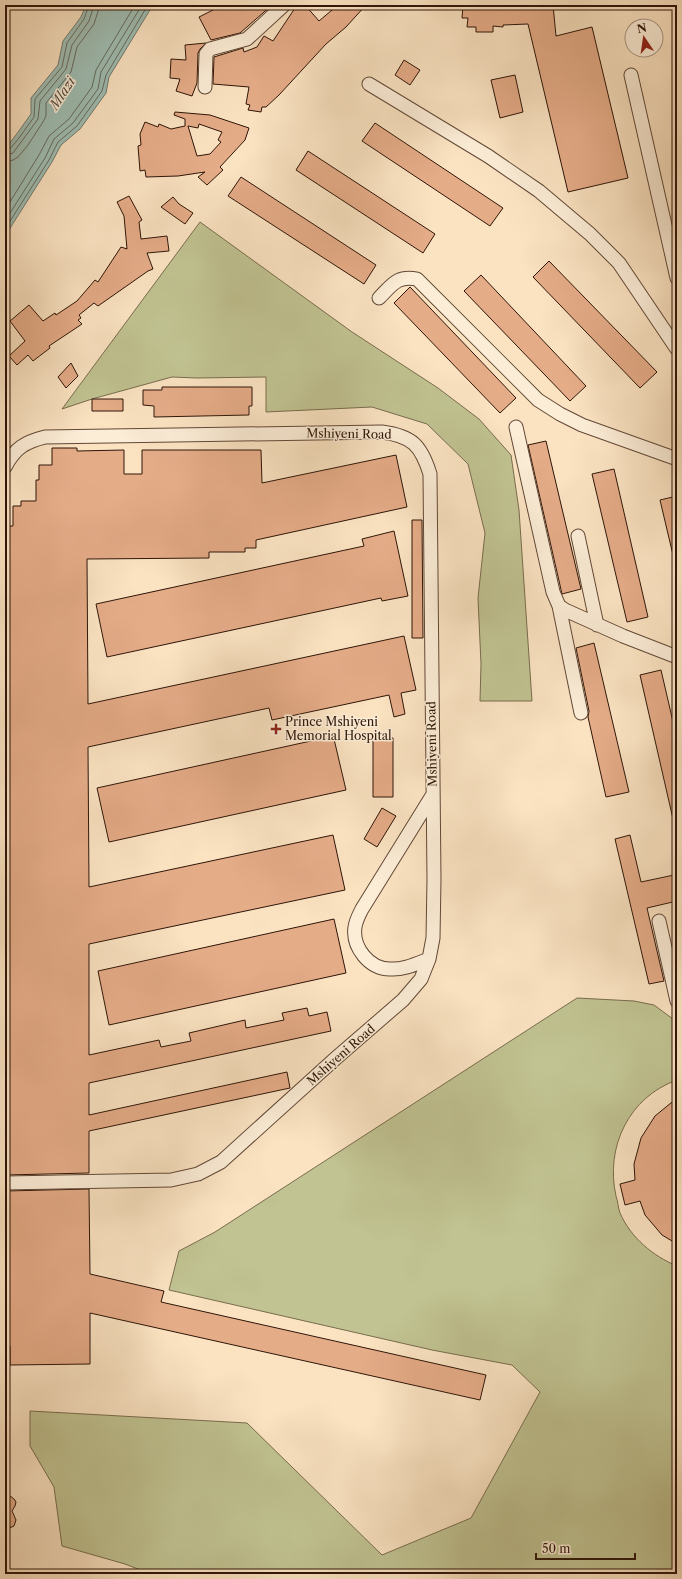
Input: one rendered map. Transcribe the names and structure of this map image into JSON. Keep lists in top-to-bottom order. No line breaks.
{"streets":{"street":["Mshiyeni Road"]},"water":["Mlazi"],"places":{"health":["Prince Mshiyeni Memorial Hospital"]},"scale_bar":"50 m","north":"top"}
